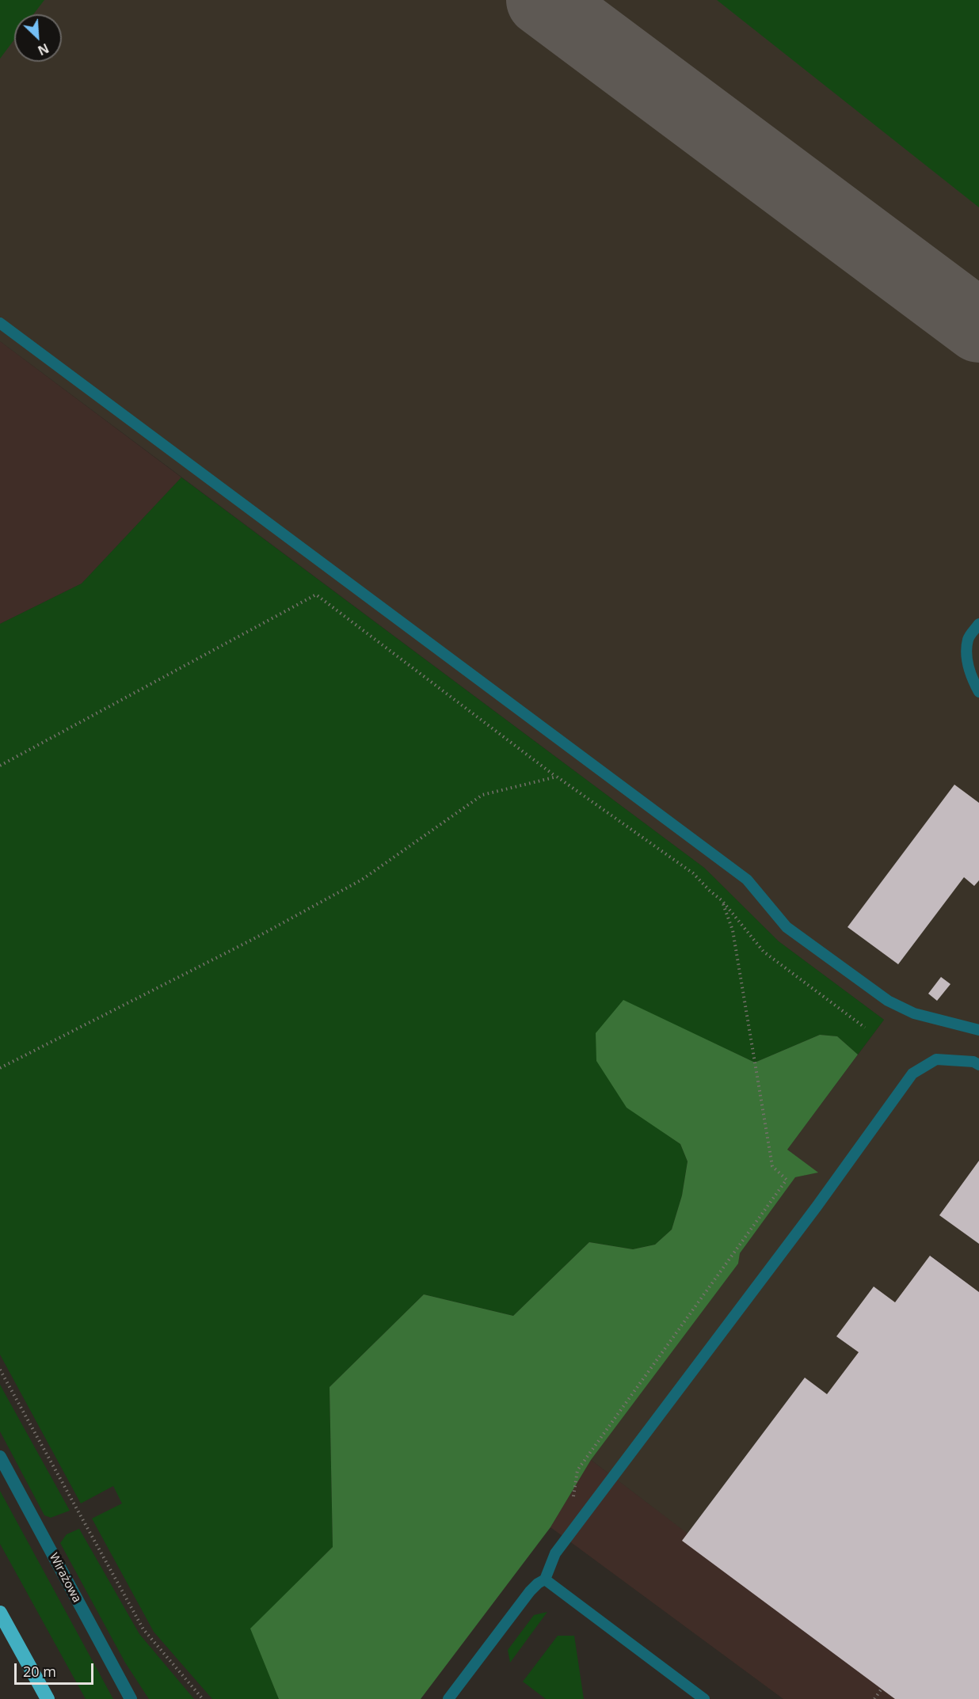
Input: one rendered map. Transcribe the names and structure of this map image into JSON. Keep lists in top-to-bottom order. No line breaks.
{"streets":{"street":["Wirażowa"]},"scale_bar":"20 m","north":"bottom right"}
